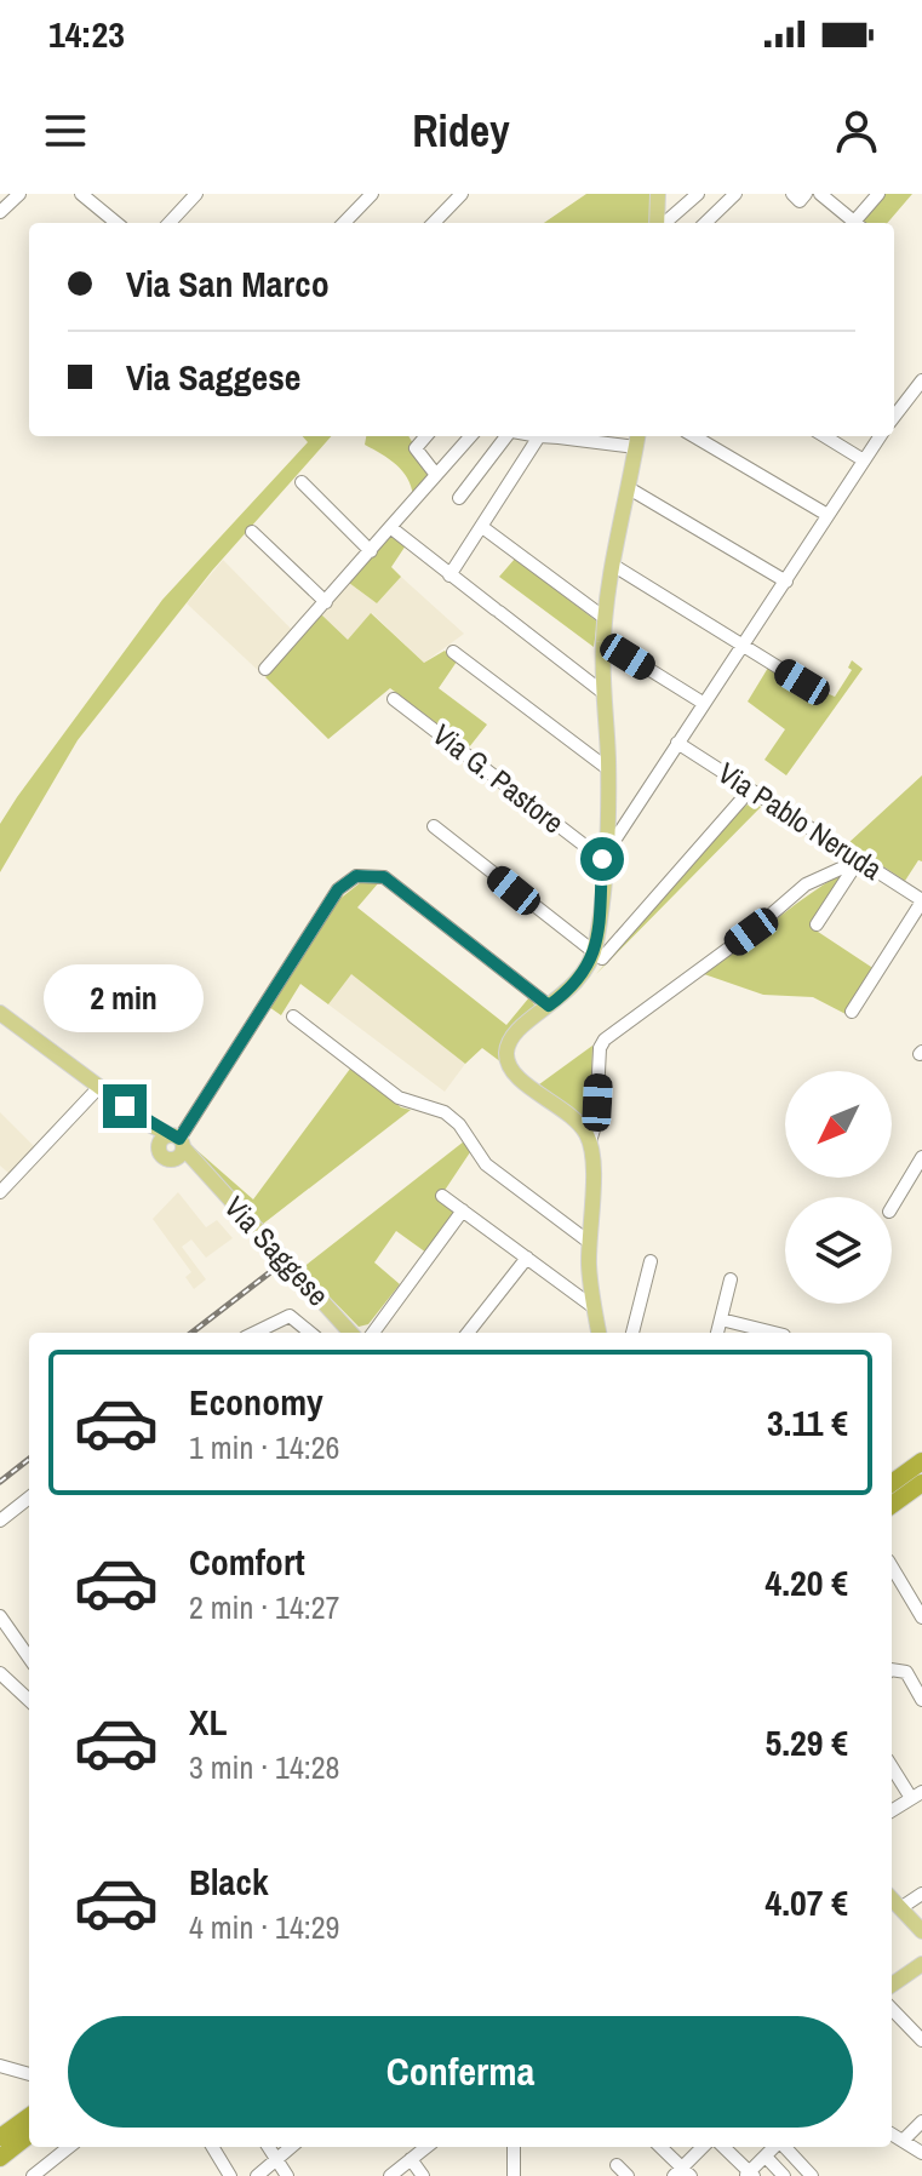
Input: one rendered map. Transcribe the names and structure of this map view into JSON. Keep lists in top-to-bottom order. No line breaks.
{"streets":{"main road":["Via Saggese"],"street":["Via G. Pastore","Via Pablo Neruda"]},"north":"bottom left","page":{"status":"14:23","header":"Ridey","banner":["Via San Marco","Via Saggese"],"bubble":"2 min","list":[{"name":"Economy","note":"1 min · 14:26","value":"3.11 €"},{"name":"Comfort","note":"2 min · 14:27","value":"4.20 €"},{"name":"XL","note":"3 min · 14:28","value":"5.29 €"},{"name":"Black","note":"4 min · 14:29","value":"4.07 €"}],"buttons":"Conferma"}}
